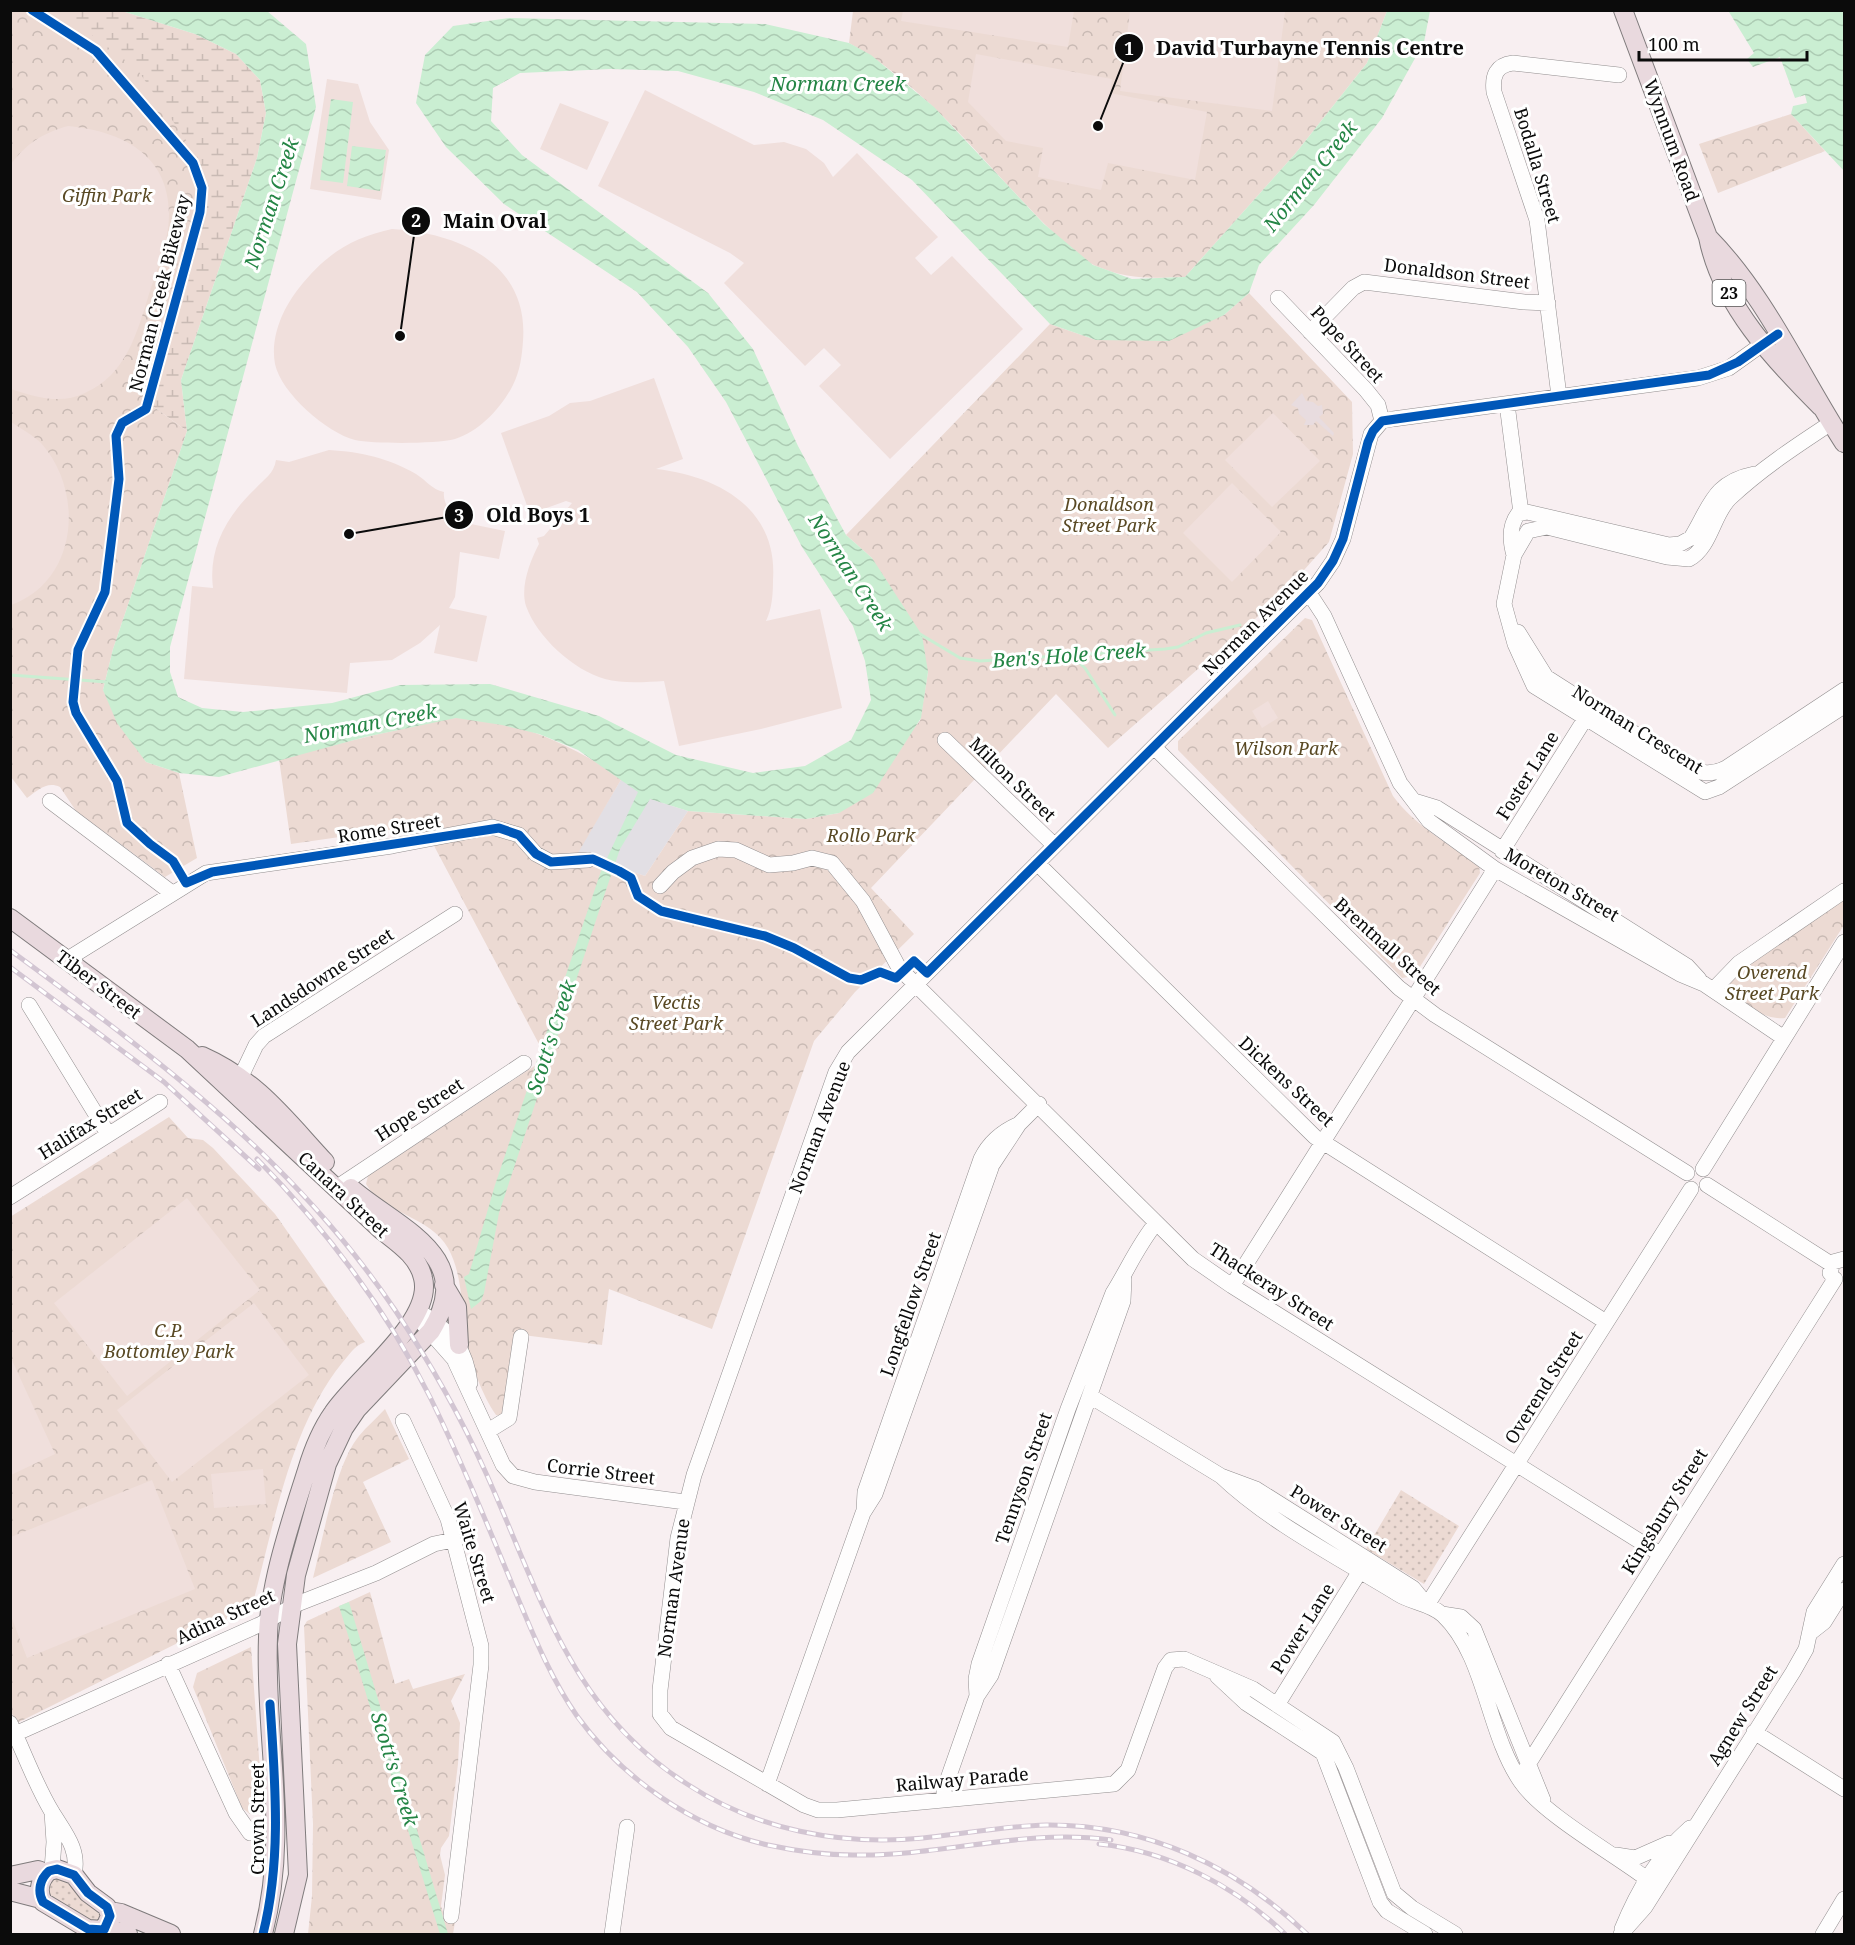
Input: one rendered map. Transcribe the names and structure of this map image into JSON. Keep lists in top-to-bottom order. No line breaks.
{"streets":{"main road":["Wynnum Road","23","Tiber Street","Canara Street","Crown Street"],"street":["Bodalla Street","Donaldson Street","Pope Street","Norman Avenue","Norman Crescent","Foster Lane","Milton Street","Rome Street","Moreton Street","Brentnall Street","Landsdowne Street","Dickens Street","Hope Street","Halifax Street","Thackeray Street","Longfellow Street","Overend Street","Corrie Street","Tennyson Street","Kingsbury Street","Power Street","Waite Street","Adina Street","Power Lane","Agnew Street","Railway Parade"],"cycle path":["Norman Creek Bikeway"]},"crossings":[["Wynnum Road","Norman Crescent"],["Bodalla Street","Donaldson Street"],["Donaldson Street","Pope Street"],["Pope Street","Norman Avenue"],["Norman Avenue","Milton Street"],["Norman Avenue","Moreton Street"],["Norman Avenue","Brentnall Street"],["Norman Avenue","Dickens Street"],["Norman Avenue","Thackeray Street"],["Norman Avenue","Corrie Street"],["Norman Avenue","Railway Parade"],["Norman Crescent","Foster Lane"],["Foster Lane","Moreton Street"],["Rome Street","Tiber Street"],["Brentnall Street","Overend Street"],["Landsdowne Street","Tiber Street"],["Landsdowne Street","Canara Street"],["Tiber Street","Canara Street"],["Dickens Street","Overend Street"],["Hope Street","Canara Street"],["Canara Street","Crown Street"],["Thackeray Street","Longfellow Street"],["Thackeray Street","Overend Street"],["Thackeray Street","Tennyson Street"],["Thackeray Street","Kingsbury Street"],["Longfellow Street","Railway Parade"],["Overend Street","Power Street"],["Tennyson Street","Power Street"],["Tennyson Street","Railway Parade"],["Kingsbury Street","Power Street"],["Power Street","Power Lane"],["Power Street","Agnew Street"],["Waite Street","Adina Street"],["Adina Street","Crown Street"],["Power Lane","Railway Parade"]],"water":["Norman Creek","Ben's Hole Creek","Scott's Creek"],"parks":["Giffin Park","Donaldson Street Park","Wilson Park","Rollo Park","Overend Street Park","Vectis Street Park","C.P. Bottomley Park"],"places":["David Turbayne Tennis Centre","Main Oval","Old Boys 1"],"scale_bar":"100 m"}
